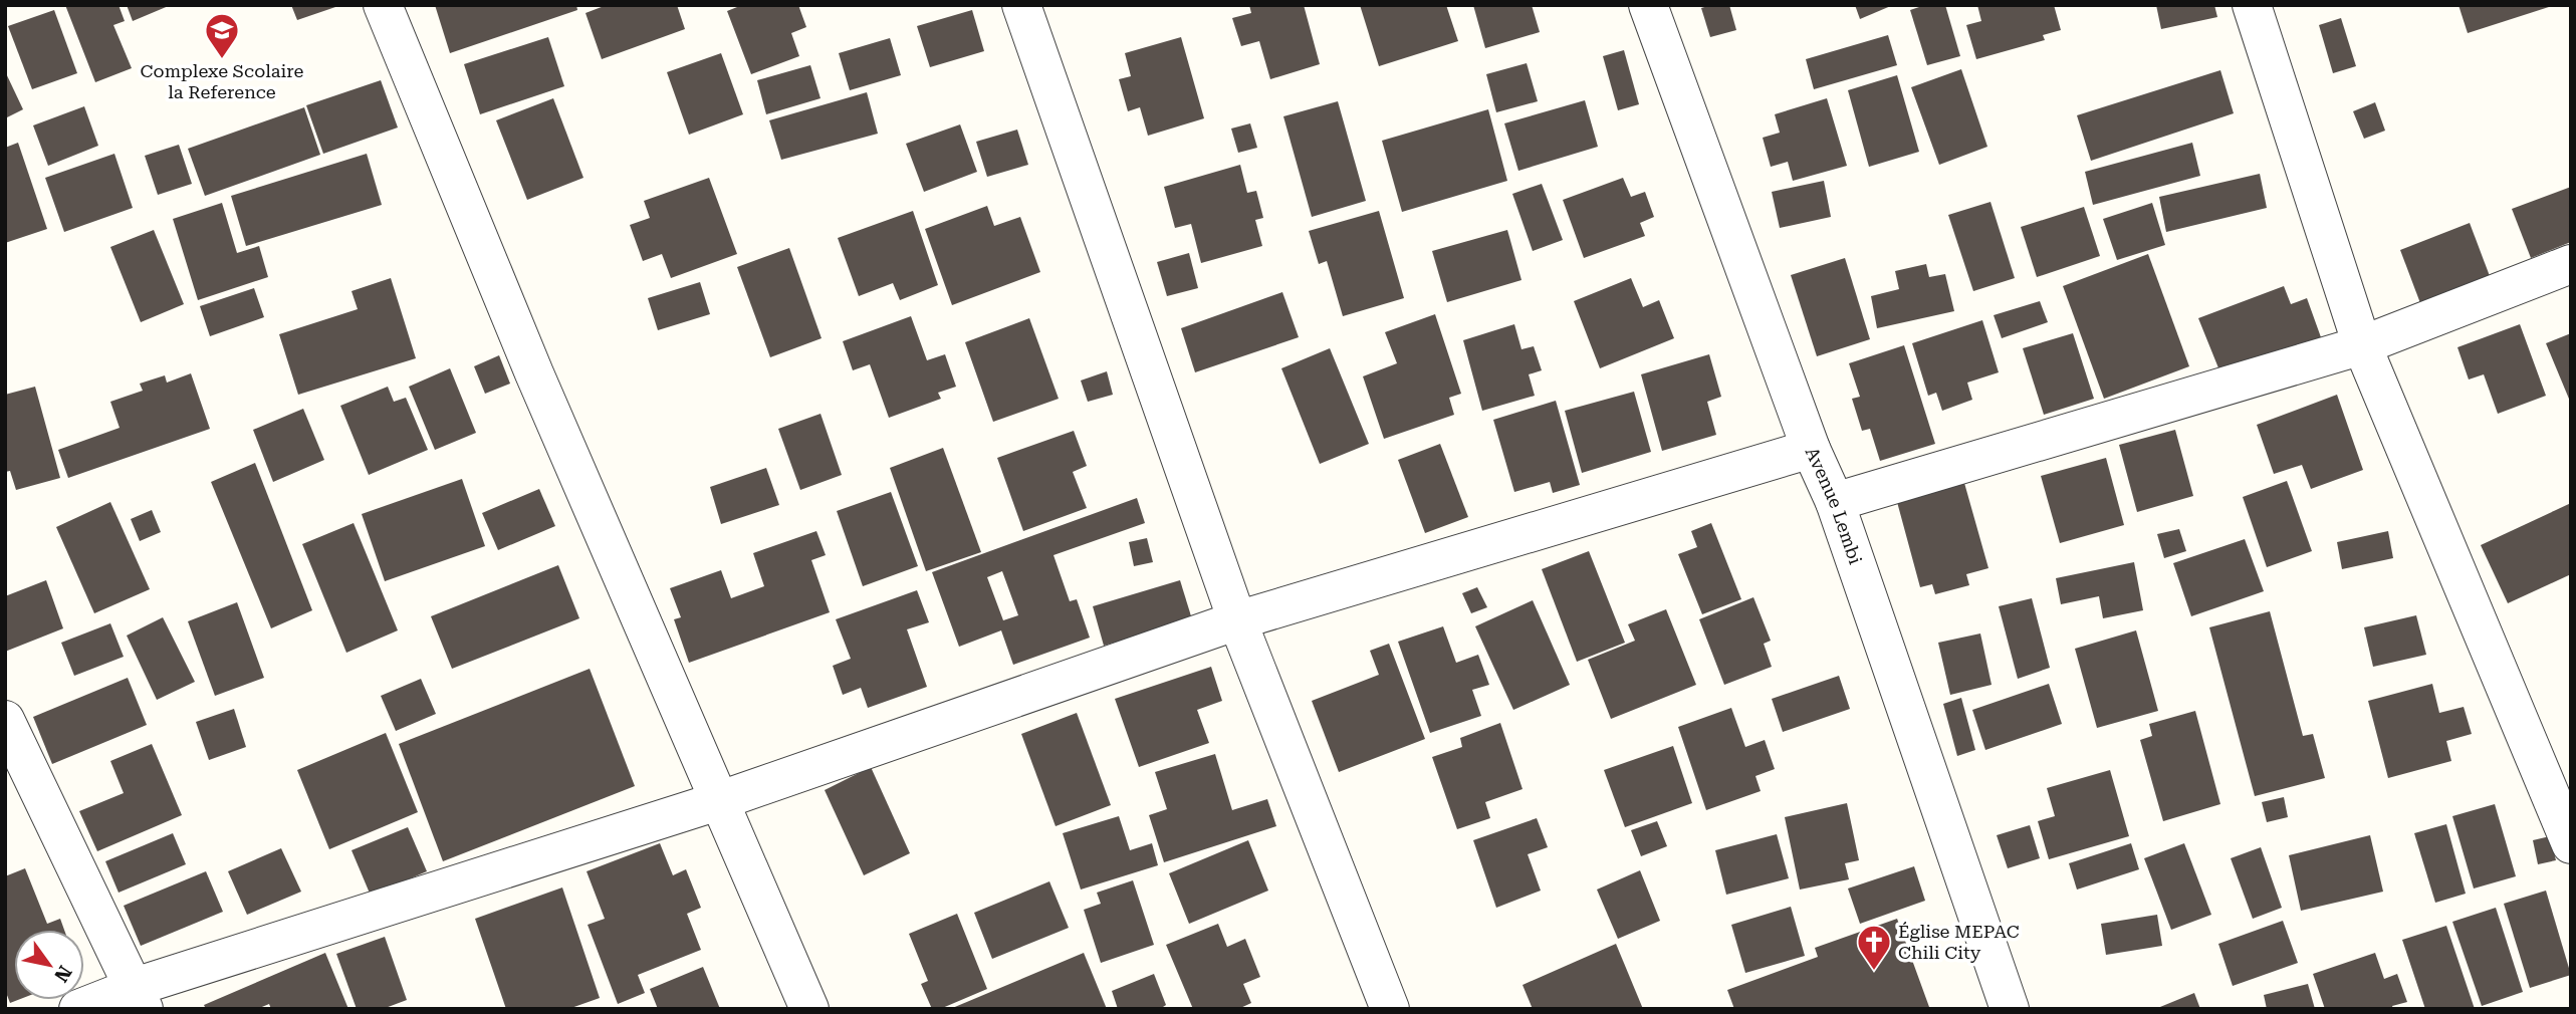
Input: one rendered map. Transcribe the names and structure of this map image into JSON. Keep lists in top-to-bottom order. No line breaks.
{"streets":{"street":["Avenue Lembi"]},"places":{"school or university":["Complexe Scolaire la Reference"],"church":["Église MEPAC Chili City"]},"north":"bottom right"}
